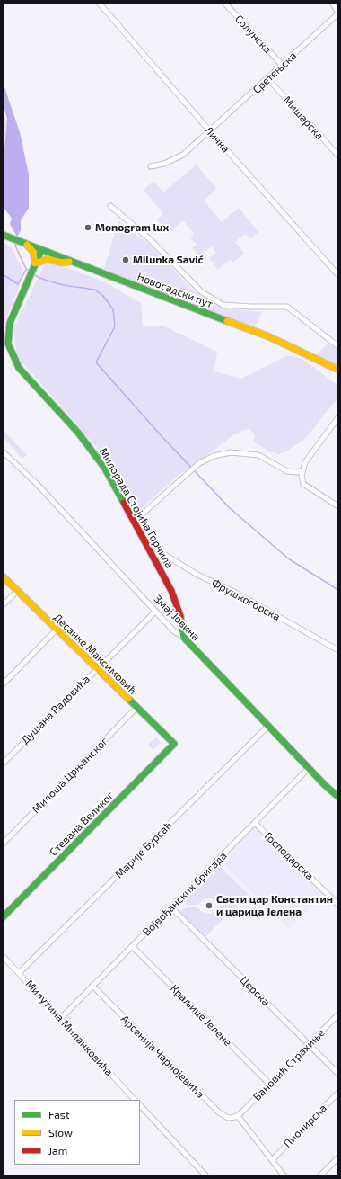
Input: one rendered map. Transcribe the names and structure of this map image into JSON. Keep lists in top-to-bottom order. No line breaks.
{"streets":{"street":["Солунска","Сретењска","Мишарска","Личка","Новосадски пут","Милорада Стојића Горчила","Фрушкогорска","Змај Јовина","Десанке Максимовић","Душана Радовића","Милоша Црњанског","Стевана Великог","Марије Бурсаћ","Господарска","Војвођанских бригада","Церска","Краљице Јелене","Милутина Миланковића","Арсенија Чарнојевића","Бановић Страхиње","Пионирска"]},"crossings":[["Солунска","Сретењска"],["Сретењска","Мишарска"],["Сретењска","Личка"],["Милорада Стојића Горчила","Фрушкогорска"],["Милорада Стојића Горчила","Змај Јовина"],["Змај Јовина","Душана Радовића"],["Змај Јовина","Марије Бурсаћ"],["Змај Јовина","Војвођанских бригада"],["Десанке Максимовић","Душана Радовића"],["Десанке Максимовић","Милоша Црњанског"],["Десанке Максимовић","Стевана Великог"],["Марије Бурсаћ","Милутина Миланковића"],["Господарска","Војвођанских бригада"],["Војвођанских бригада","Церска"],["Војвођанских бригада","Краљице Јелене"],["Војвођанских бригада","Милутина Миланковића"],["Војвођанских бригада","Арсенија Чарнојевића"],["Церска","Бановић Страхиње"],["Краљице Јелене","Бановић Страхиње"],["Арсенија Чарнојевића","Бановић Страхиње"]],"places":["Monogram lux","Milunka Savić","Свети цар Константин и царица Јелена"],"legend":["Fast","Slow","Jam"]}
